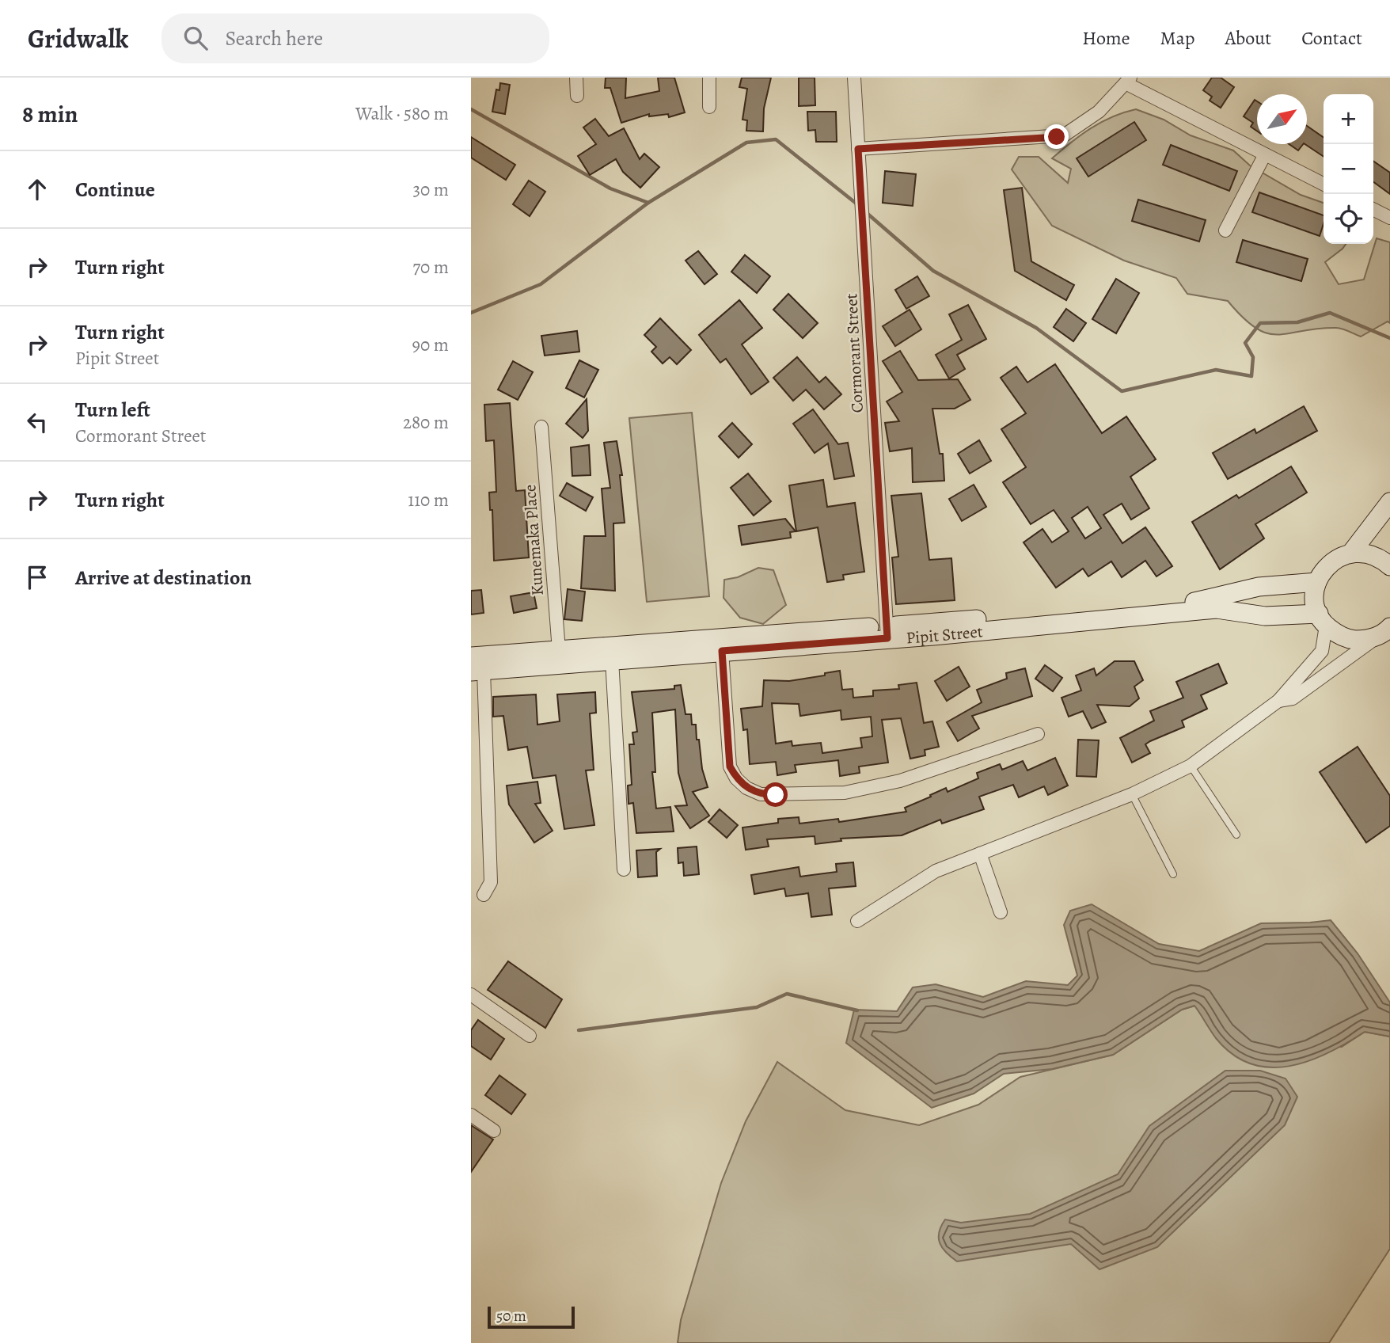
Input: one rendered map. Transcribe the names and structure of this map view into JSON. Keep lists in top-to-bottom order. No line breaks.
{"streets":{"main road":["Pipit Street"],"street":["Cormorant Street","Kunemaka Place"]},"crossings":[["Cormorant Street","Pipit Street"],["Kunemaka Place","Pipit Street"]],"scale_bar":"50 m","north":"top right","page":{"header":"Gridwalk","search":"Search here","nav":["Home","Map","About","Contact"],"heading":["8 min","Walk · 580 m"],"map_buttons":["+","−"],"list":[["Continue","30 m"],["Turn right","70 m"],["Turn right","Pipit Street","90 m"],["Turn left","Cormorant Street","280 m"],["Turn right","110 m"],"Arrive at destination"],"scale":"50 m"}}
